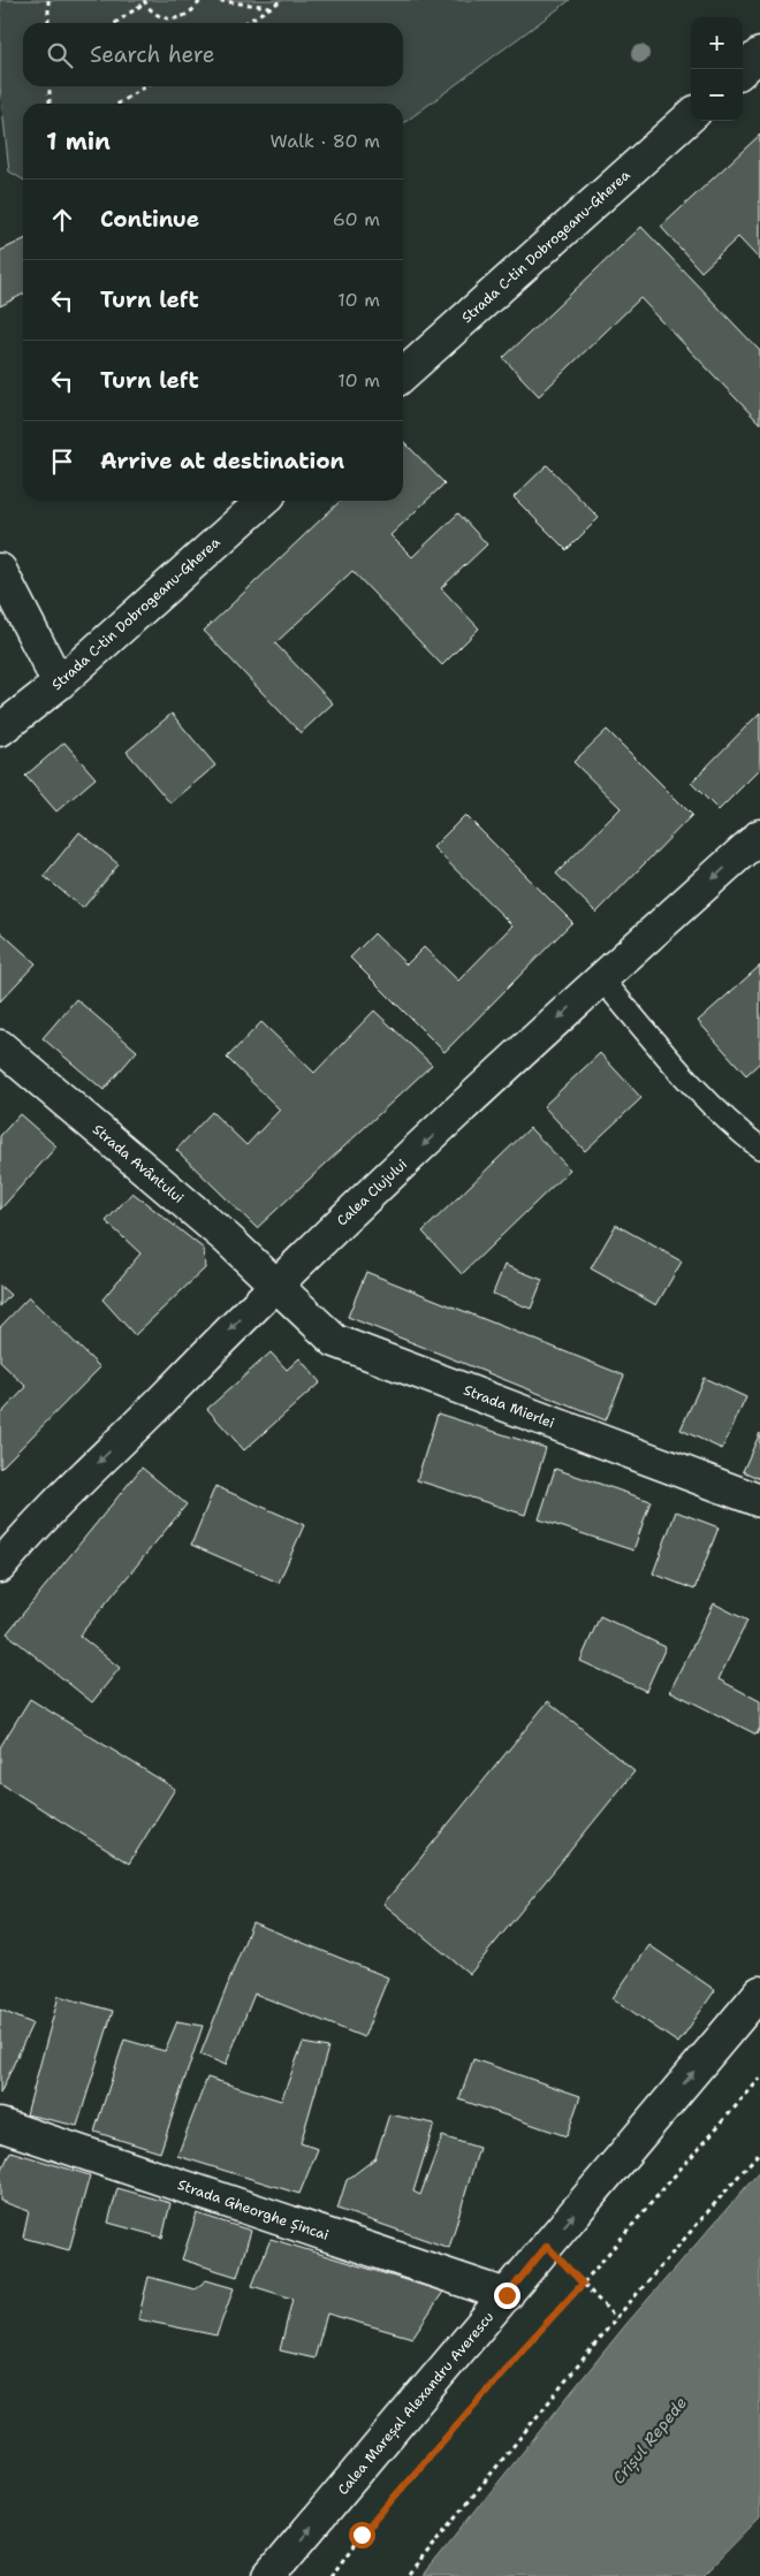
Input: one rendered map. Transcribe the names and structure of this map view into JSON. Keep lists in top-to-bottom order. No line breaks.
{"streets":{"street":["Strada C-tin Dobrogeanu-Gherea","Strada Avântului","Calea Clujului","Strada Mierlei","Strada Gheorghe Șincai","Calea Mareșal Alexandru Averescu"]},"crossings":[["Strada Avântului","Calea Clujului"],["Strada Avântului","Strada Mierlei"],["Calea Clujului","Strada Mierlei"],["Strada Gheorghe Șincai","Calea Mareșal Alexandru Averescu"]],"one_way":["Calea Clujului","Calea Mareșal Alexandru Averescu"],"water":["Crișul Repede"],"page":{"map_buttons":["+","−"],"search":"Search here","heading":["1 min","Walk · 80 m"],"list":[["Continue","60 m"],["Turn left","10 m"],["Turn left","10 m"],"Arrive at destination"]}}
